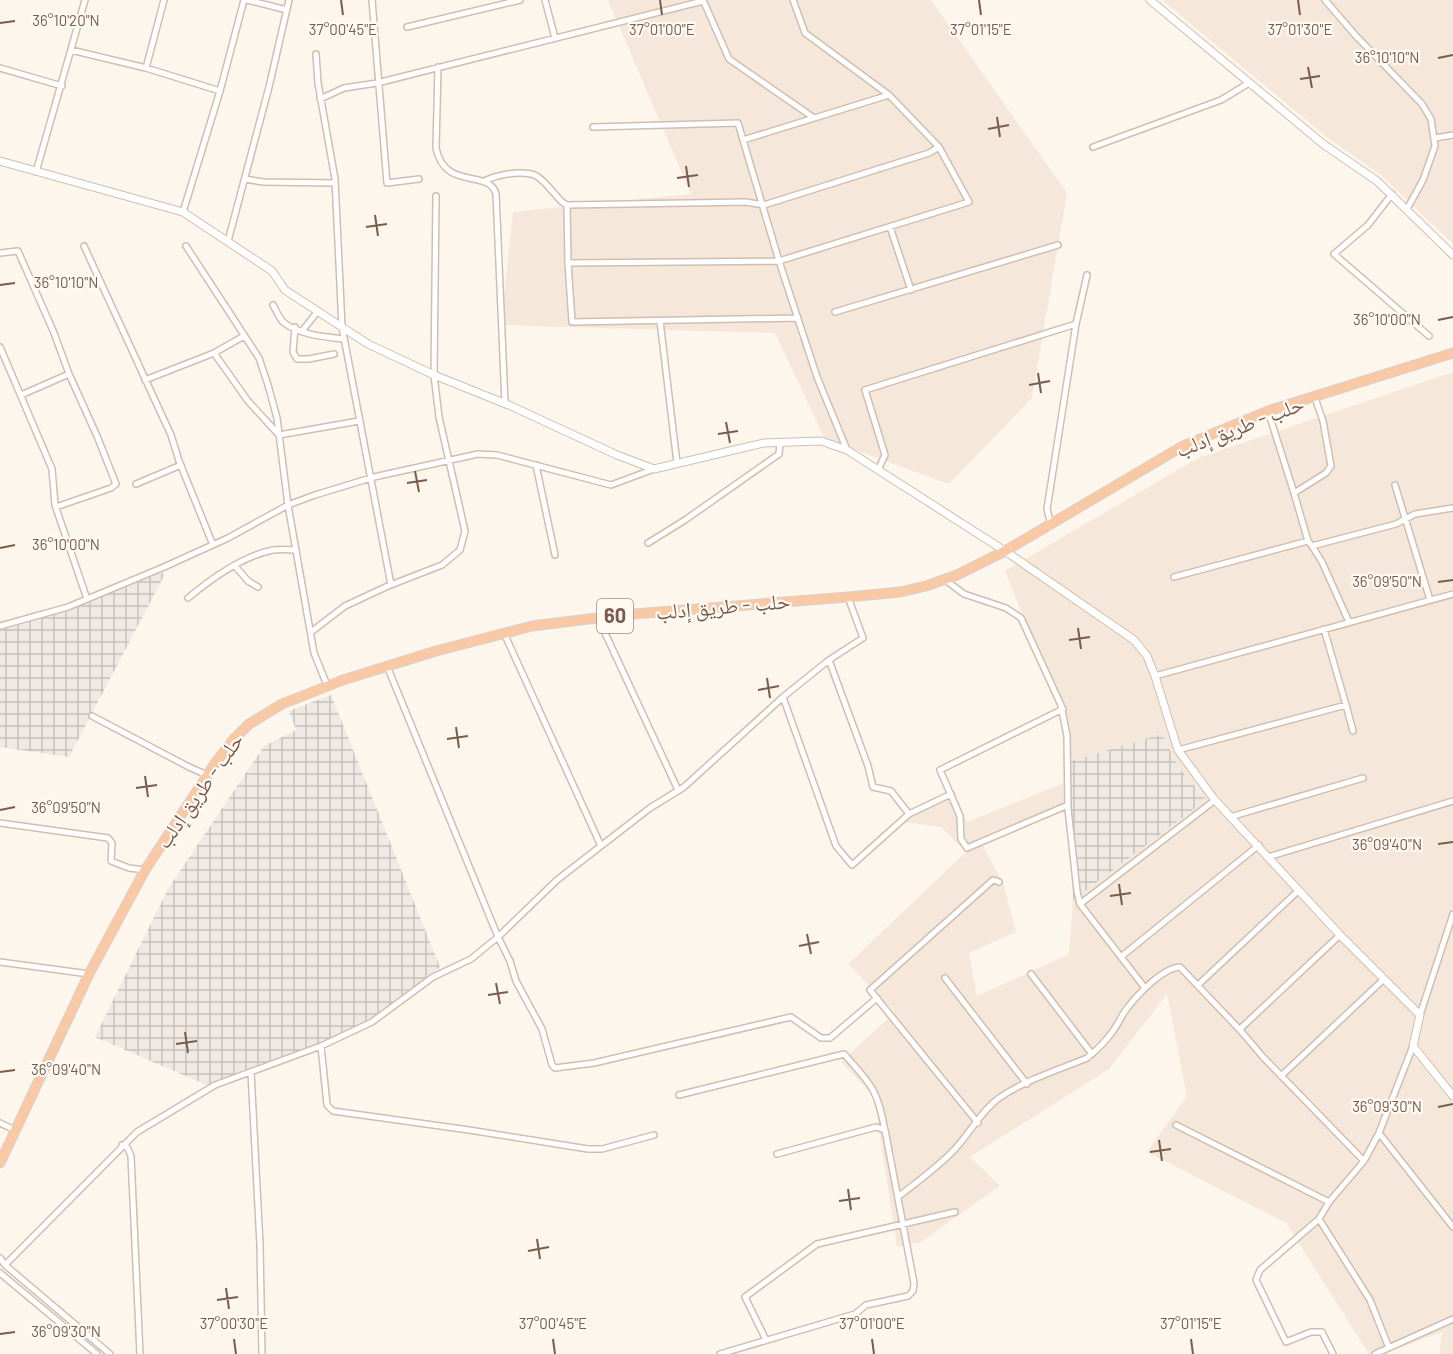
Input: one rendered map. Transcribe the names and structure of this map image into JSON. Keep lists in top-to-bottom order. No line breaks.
{"streets":{"highway":["حلب - طريق إدلب","60"]},"coordinates":["36°10'20\"N","37°00'45\"E","37°01'00\"E","37°01'15\"E","37°01'30\"E","36°10'10\"N","36°10'00\"N","36°09'50\"N","36°09'40\"N","36°09'30\"N","37°00'30\"E"]}
